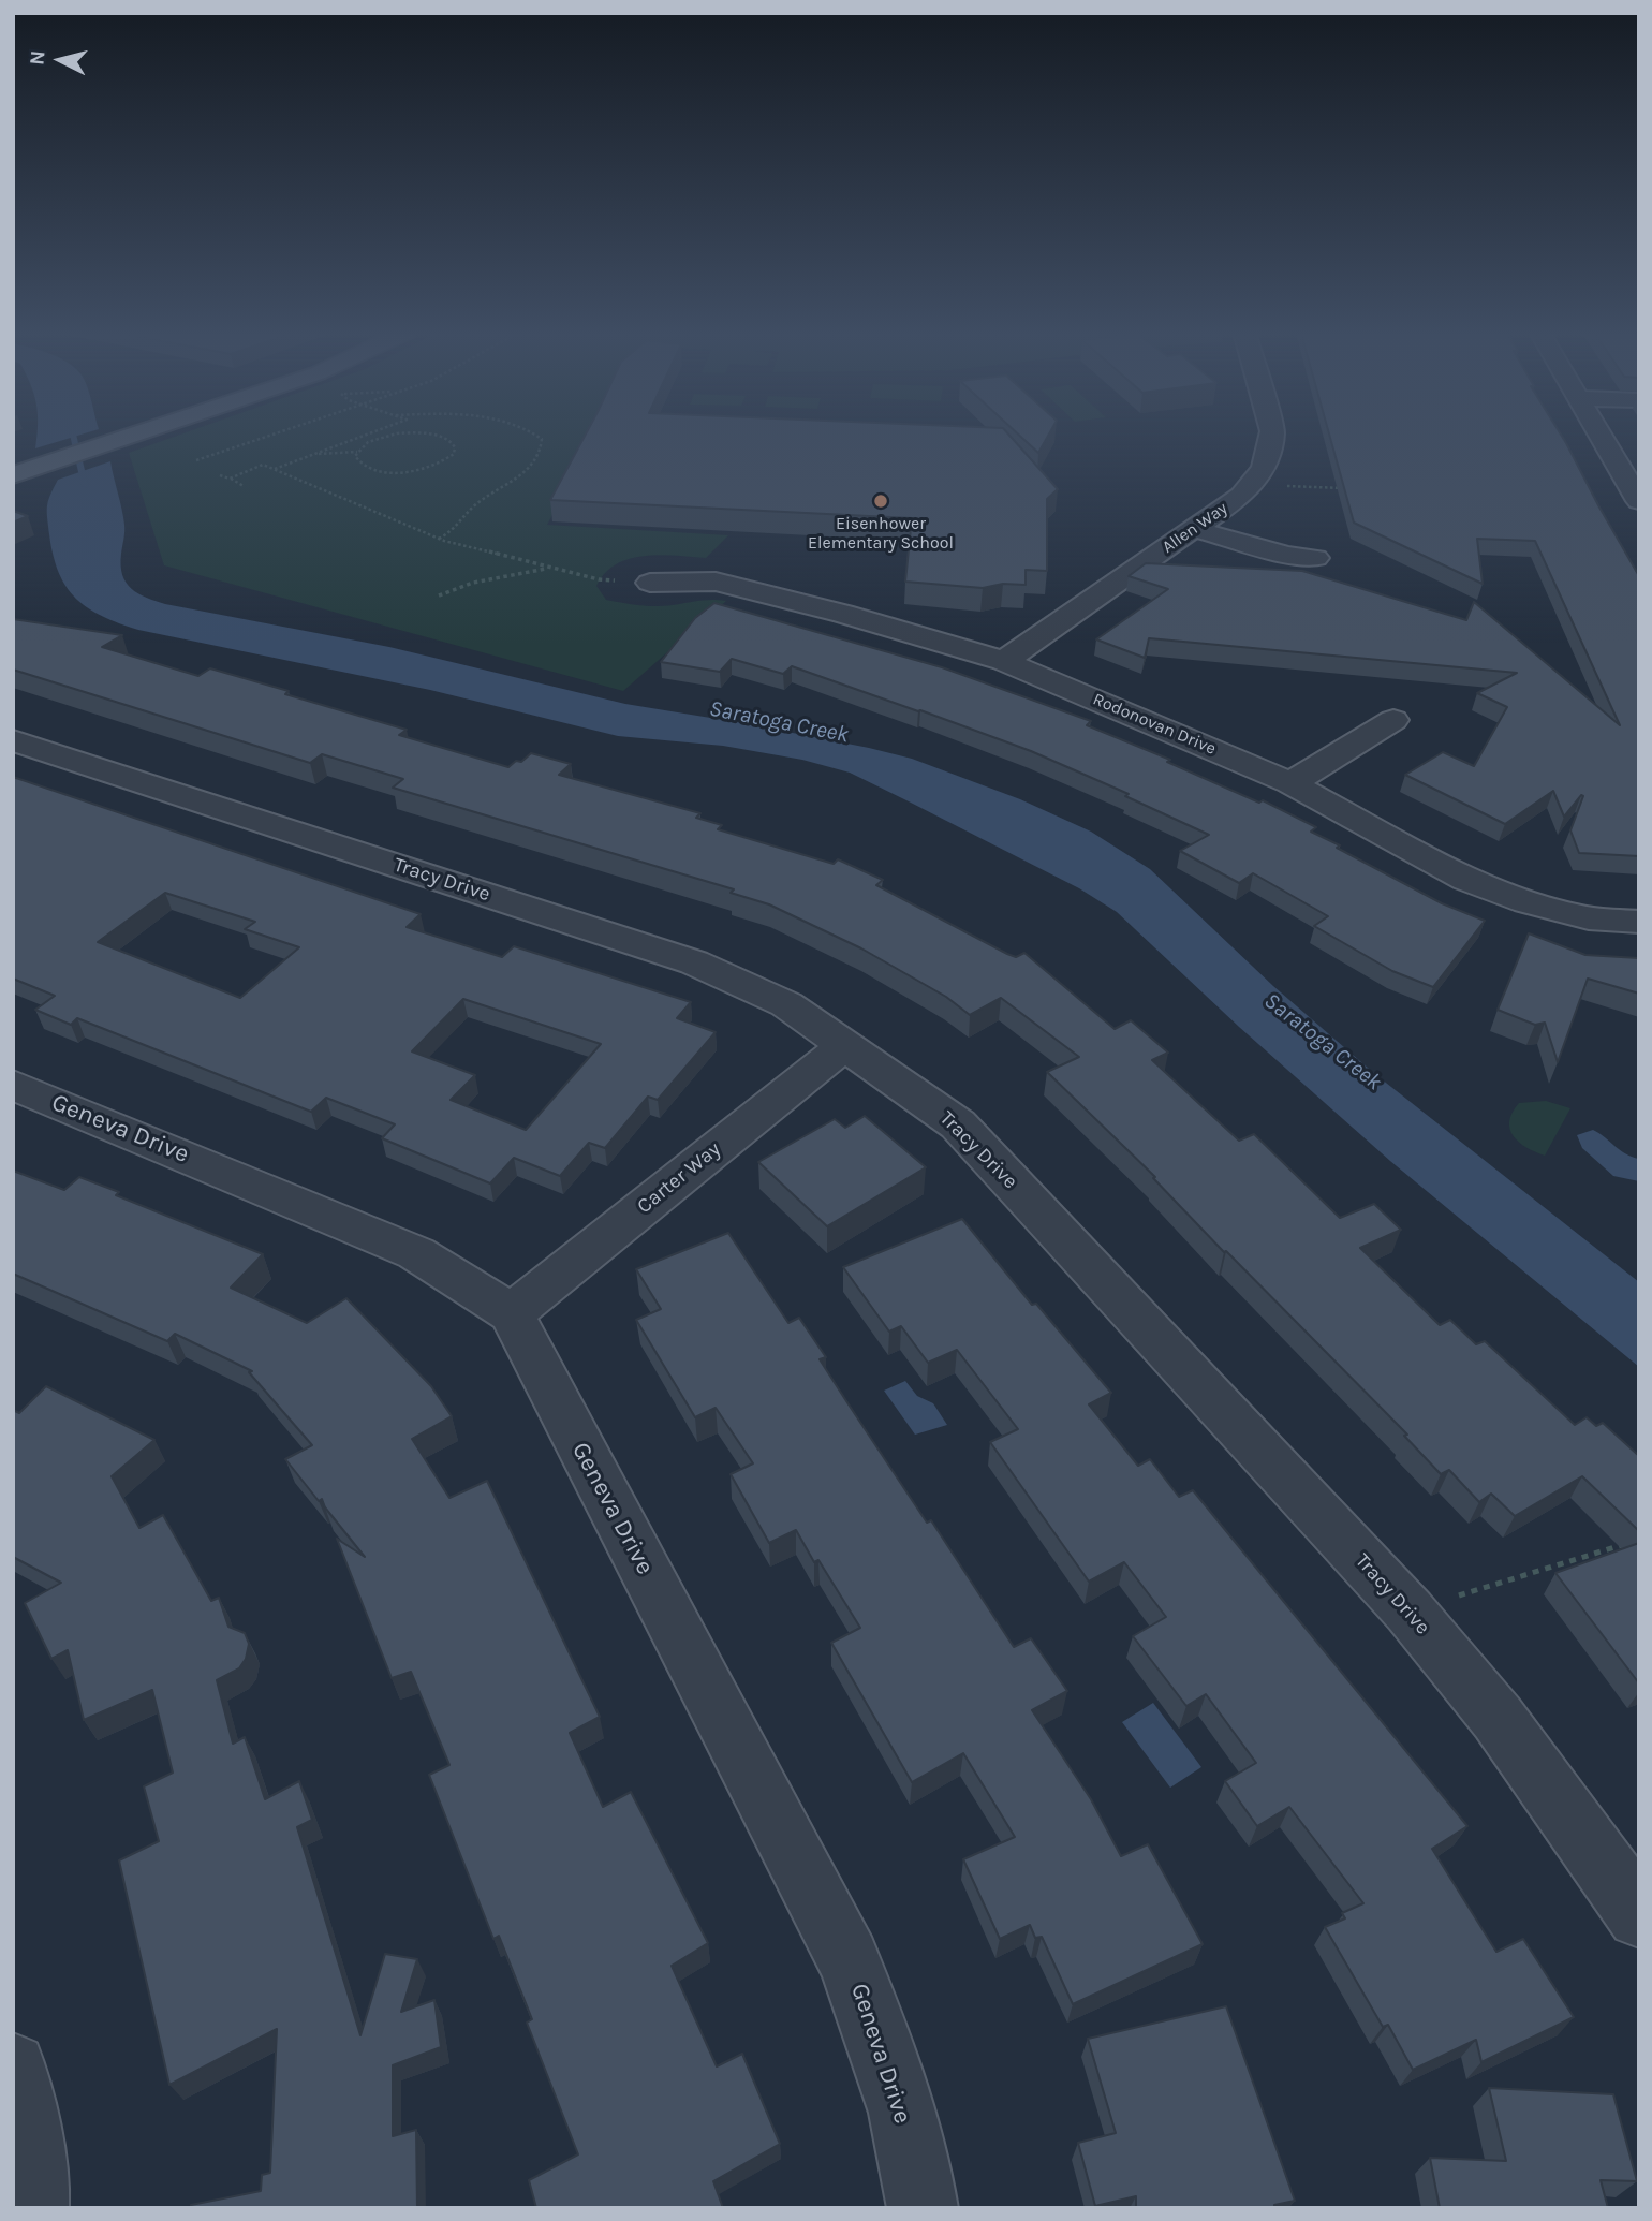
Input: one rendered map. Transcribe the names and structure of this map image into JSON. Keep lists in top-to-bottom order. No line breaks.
{"streets":{"street":["Allen Way","Rodonovan Drive","Tracy Drive","Geneva Drive","Carter Way"]},"crossings":[["Allen Way","Rodonovan Drive"],["Tracy Drive","Carter Way"],["Geneva Drive","Carter Way"]],"water":["Saratoga Creek"],"places":["Eisenhower Elementary School"],"north":"left"}
